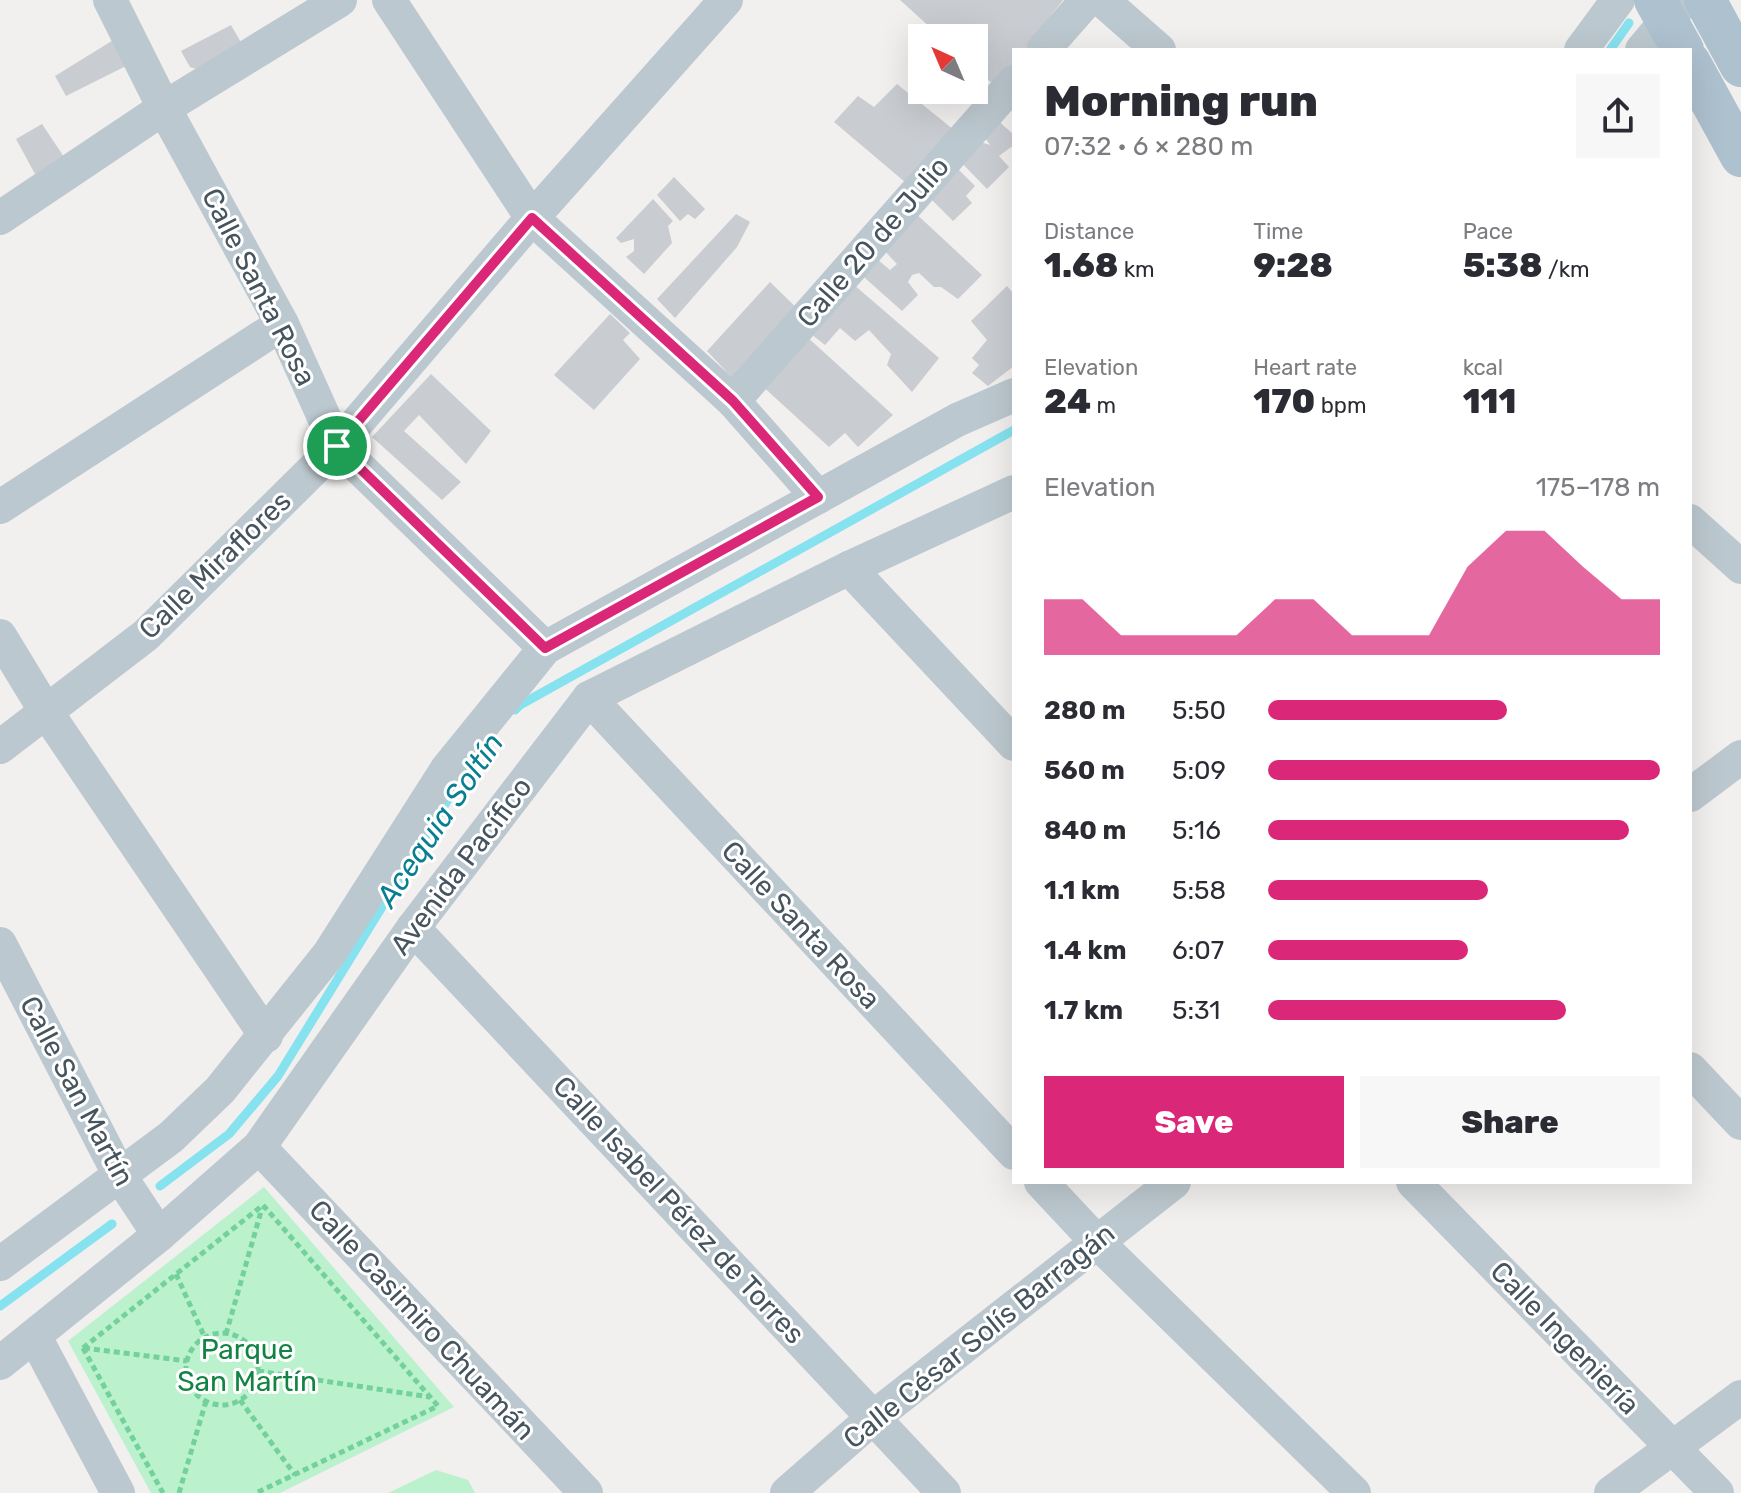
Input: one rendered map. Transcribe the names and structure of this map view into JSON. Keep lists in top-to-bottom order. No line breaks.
{"streets":{"street":["Calle 20 de Julio","Calle Santa Rosa","Calle Miraflores","Avenida Pacífico","Calle San Martín","Calle Isabel Pérez de Torres","Calle Casimiro Chuamán","Calle César Solís Barragán","Calle Ingeniería"]},"crossings":[["Calle Santa Rosa","Calle Miraflores"],["Calle Santa Rosa","Avenida Pacífico"],["Avenida Pacífico","Calle San Martín"],["Avenida Pacífico","Calle Isabel Pérez de Torres"],["Avenida Pacífico","Calle Casimiro Chuamán"],["Calle Isabel Pérez de Torres","Calle César Solís Barragán"]],"water":["Acequia Soltín"],"parks":["Parque San Martín"],"north":"top left","page":{"heading":["Morning run","07:32 · 6 × 280 m"],"stats":[["Distance","1.68 km"],["Time","9:28"],["Pace","5:38 /km"],["Elevation","24 m"],["Heart rate","170 bpm"],["kcal","111"]],"chart":["Elevation","175–178 m"],"list":[{"name":"280 m","note":"5:50"},{"name":"560 m","note":"5:09"},{"name":"840 m","note":"5:16"},{"name":"1.1 km","note":"5:58"},{"name":"1.4 km","note":"6:07"},{"name":"1.7 km","note":"5:31"}],"buttons":["Save","Share"]}}
